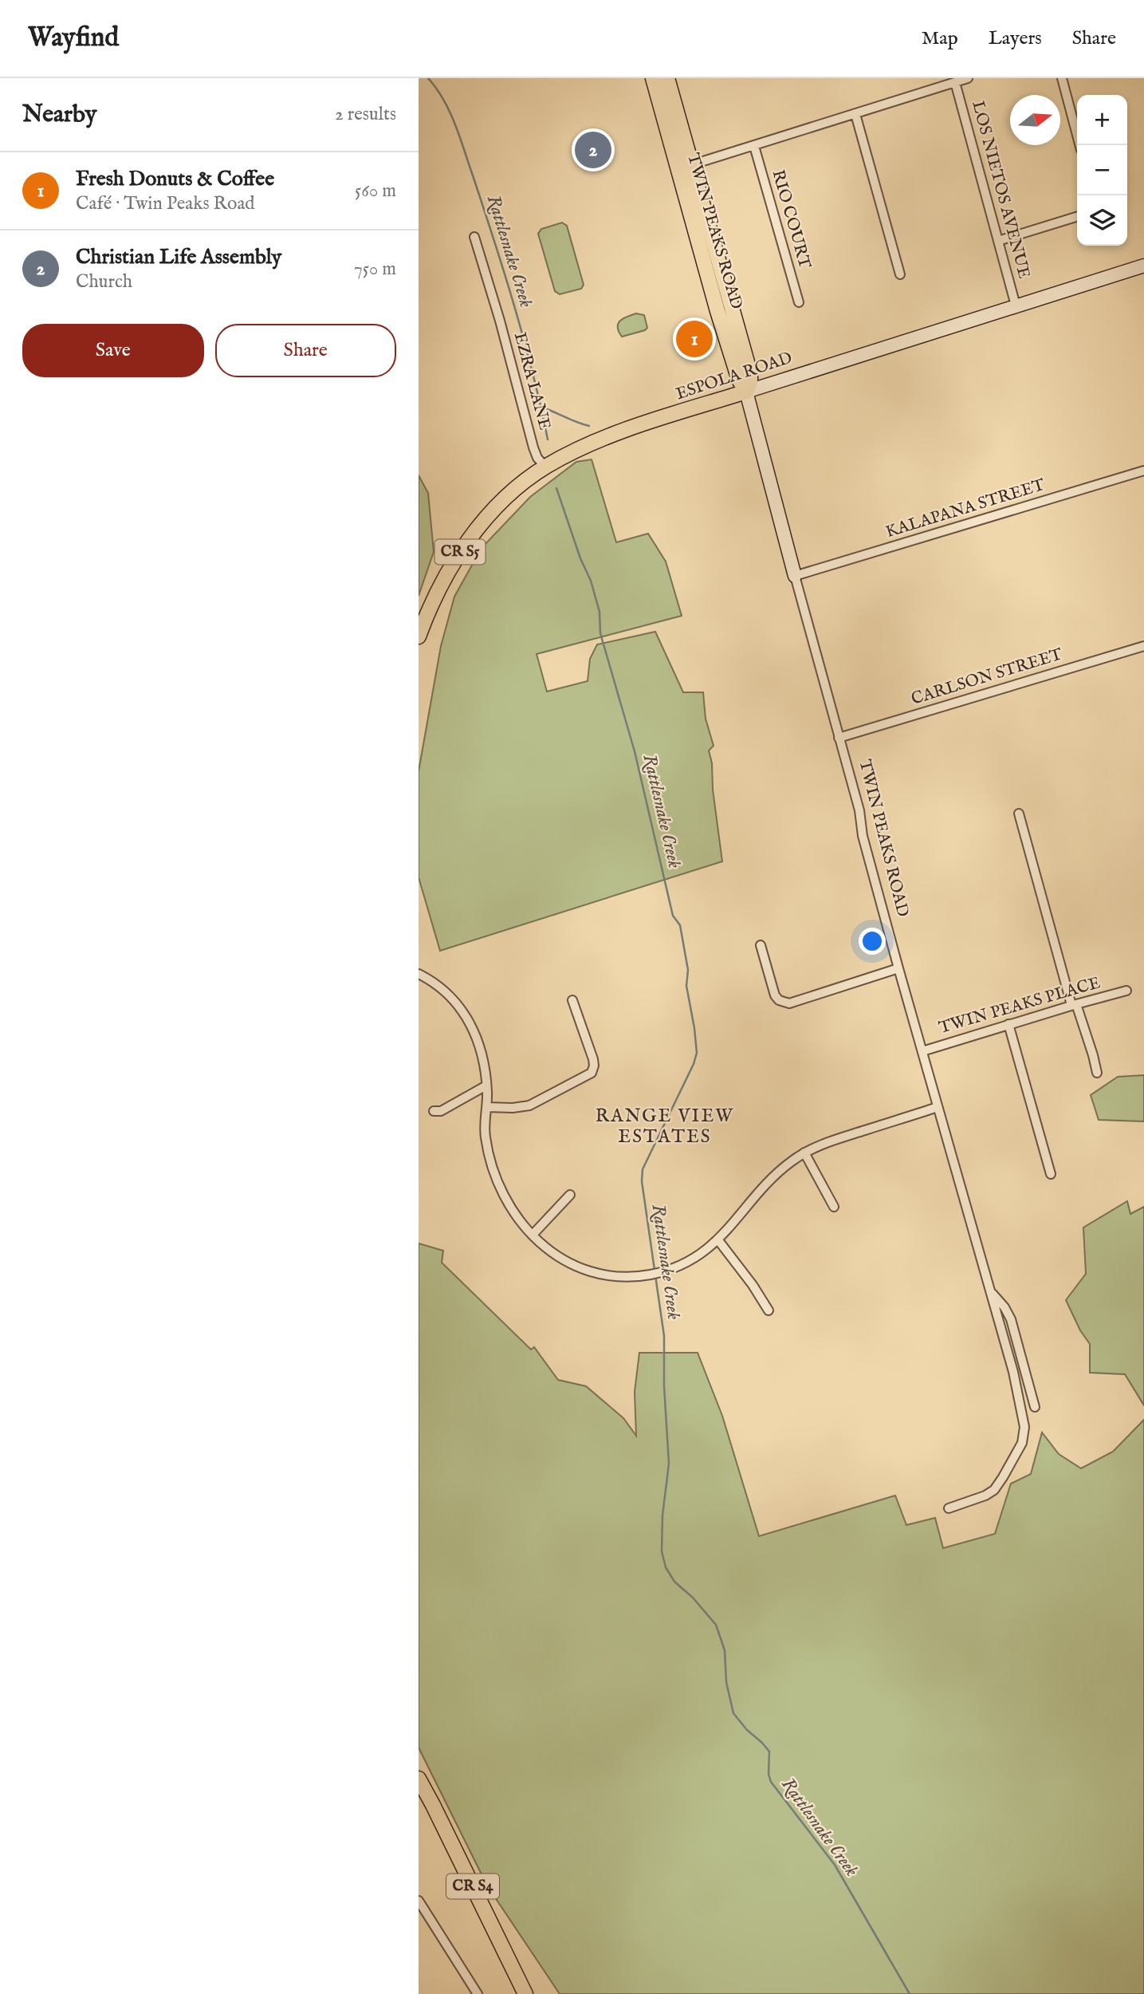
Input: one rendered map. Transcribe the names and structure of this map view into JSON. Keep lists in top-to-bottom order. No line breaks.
{"streets":{"main road":["TWIN PEAKS ROAD","ESPOLA ROAD","CR S5","CR S4"],"street":["LOS NIETOS AVENUE","RIO COURT","EZRA LANE","KALAPANA STREET","CARLSON STREET","TWIN PEAKS PLACE"]},"crossings":[["LOS NIETOS AVENUE","ESPOLA ROAD"],["TWIN PEAKS ROAD","ESPOLA ROAD"],["TWIN PEAKS ROAD","KALAPANA STREET"],["TWIN PEAKS ROAD","CARLSON STREET"],["TWIN PEAKS ROAD","TWIN PEAKS PLACE"],["ESPOLA ROAD","EZRA LANE"]],"districts":["RANGE VIEW ESTATES"],"water":["Rattlesnake Creek"],"north":"right","page":{"header":"Wayfind","nav":["Map","Layers","Share"],"heading":["Nearby","2 results"],"map_buttons":["+","−"],"pins":["2","1"],"list":[{"mark":"1","name":"Fresh Donuts & Coffee","note":"Café · Twin Peaks Road","value":"560 m"},{"mark":"2","name":"Christian Life Assembly","note":"Church","value":"750 m"}],"buttons":["Save","Share"]}}
